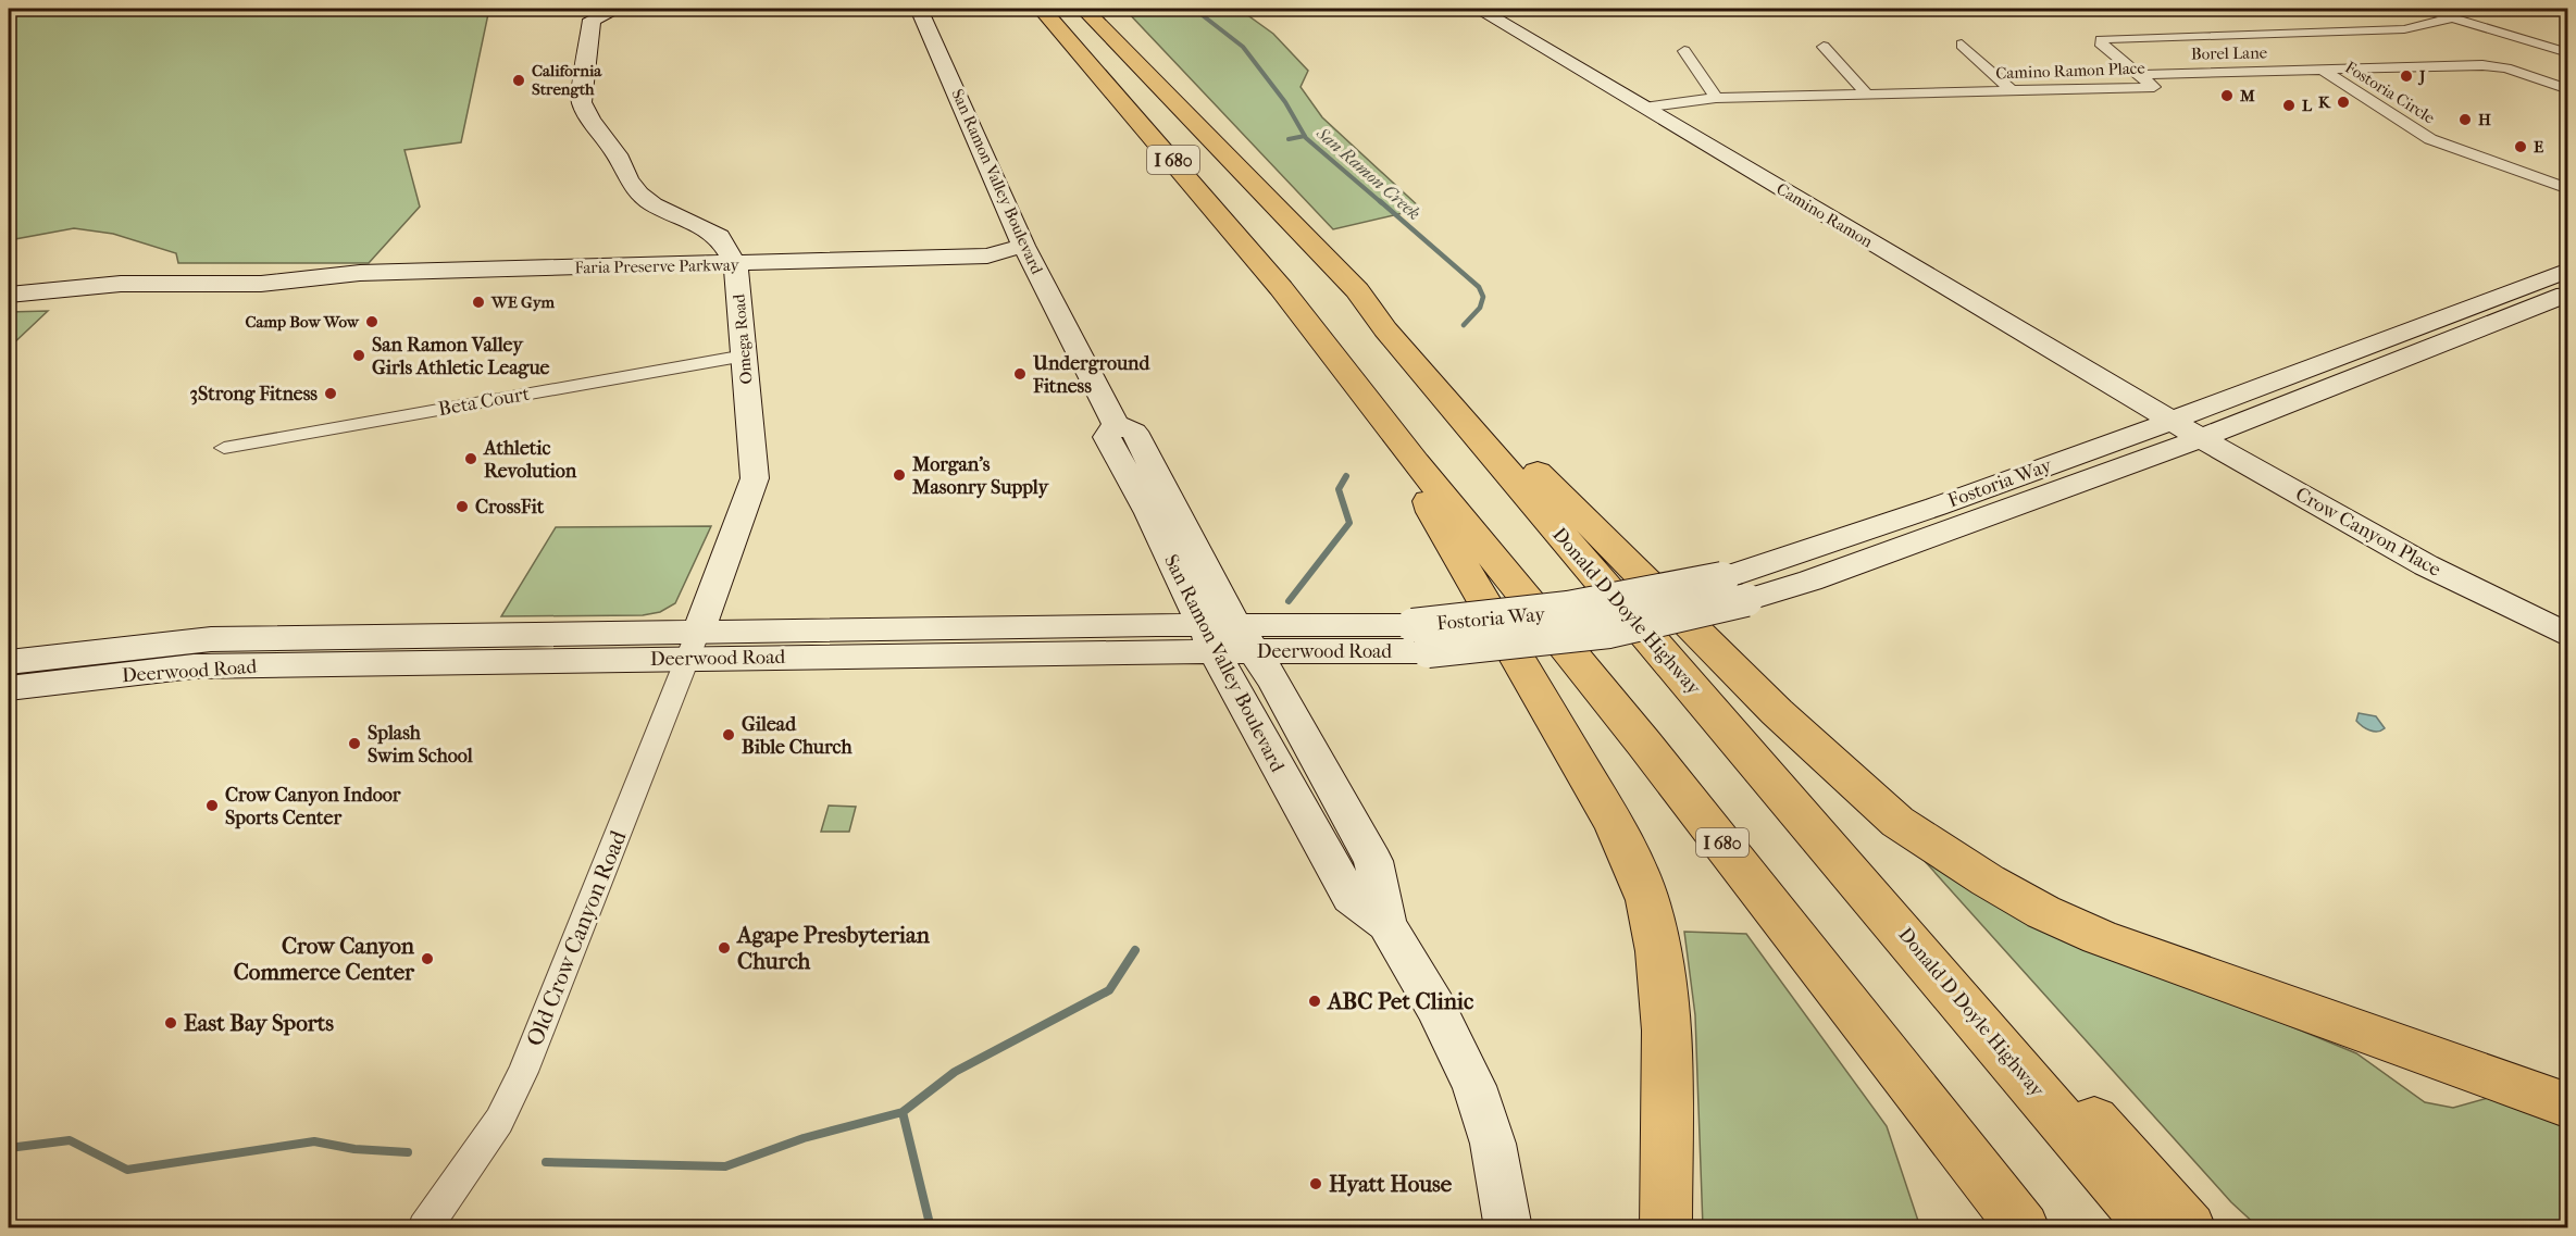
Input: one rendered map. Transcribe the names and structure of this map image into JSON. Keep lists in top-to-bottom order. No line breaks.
{"streets":{"highway":["I 680","Donald D Doyle Highway"],"street":["Borel Lane","Camino Ramon Place","Fostoria Circle","San Ramon Valley Boulevard","Camino Ramon","Faria Preserve Parkway","Omega Road","Beta Court","Fostoria Way","Crow Canyon Place","Deerwood Road","Old Crow Canyon Road"]},"crossings":[["Borel Lane","Camino Ramon Place"],["Borel Lane","Fostoria Circle"],["Camino Ramon Place","Camino Ramon"],["San Ramon Valley Boulevard","Faria Preserve Parkway"],["San Ramon Valley Boulevard","Deerwood Road"],["Camino Ramon","Fostoria Way"],["Camino Ramon","Crow Canyon Place"],["Faria Preserve Parkway","Omega Road"],["Omega Road","Beta Court"],["Omega Road","Deerwood Road"],["Omega Road","Old Crow Canyon Road"],["Fostoria Way","Crow Canyon Place"],["Fostoria Way","Deerwood Road"],["Deerwood Road","Old Crow Canyon Road"]],"water":["San Ramon Creek"],"places":["J","California Strength","M","K","L","H","E","WE Gym","Camp Bow Wow","San Ramon Valley Girls Athletic League","Underground Fitness","3Strong Fitness","Athletic Revolution","Morgan's Masonry Supply","CrossFit","Gilead Bible Church","Splash Swim School","Crow Canyon Indoor Sports Center","Agape Presbyterian Church","Crow Canyon Commerce Center","ABC Pet Clinic","East Bay Sports","Hyatt House"]}
